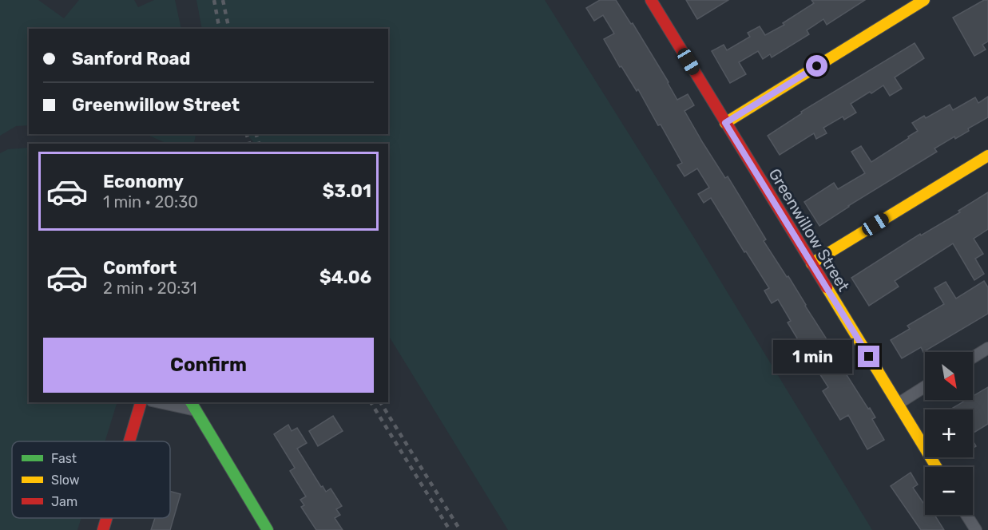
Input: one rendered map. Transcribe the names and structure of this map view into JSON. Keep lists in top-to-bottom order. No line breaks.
{"streets":{"street":["Greenwillow Street"]},"legend":["Fast","Slow","Jam"],"north":"bottom right","page":{"banner":["Sanford Road","Greenwillow Street"],"list":[{"name":"Economy","note":"1 min · 20:30","value":"$3.01"},{"name":"Comfort","note":"2 min · 20:31","value":"$4.06"}],"buttons":"Confirm","bubble":"1 min","map_buttons":["+","−"]}}
